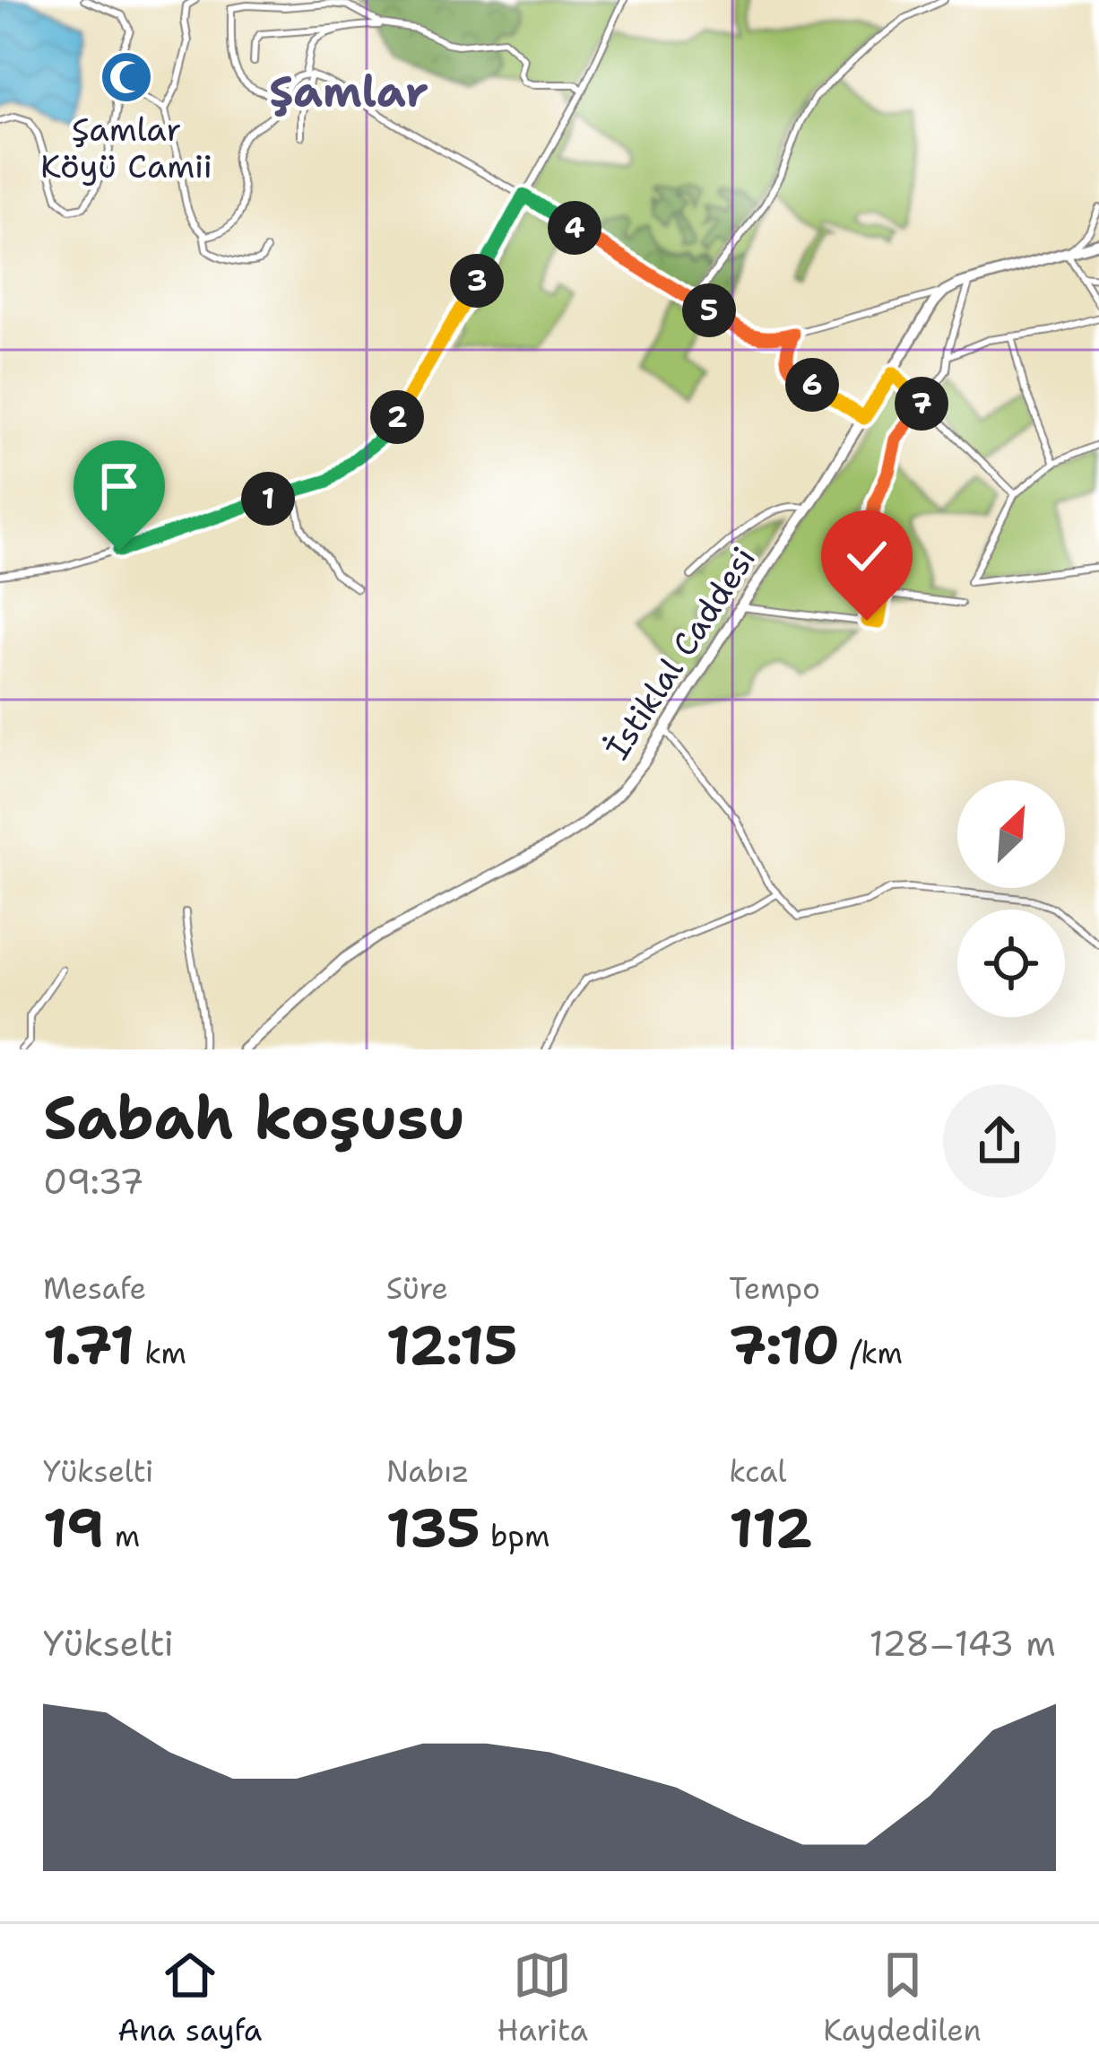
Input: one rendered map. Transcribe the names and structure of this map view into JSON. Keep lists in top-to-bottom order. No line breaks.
{"streets":{"main road":["İstiklal Caddesi"]},"districts":["Şamlar"],"places":{"mosque":["Şamlar Köyü Camii"]},"north":"top right","page":{"pins":["4","3","5","6","7","2","1"],"heading":["Sabah koşusu","09:37"],"stats":[["Mesafe","1.71 km"],["Süre","12:15"],["Tempo","7:10 /km"],["Yükselti","19 m"],["Nabız","135 bpm"],["kcal","112"]],"chart":["Yükselti","128–143 m"],"tabs":["Ana sayfa","Harita","Kaydedilen"]}}
